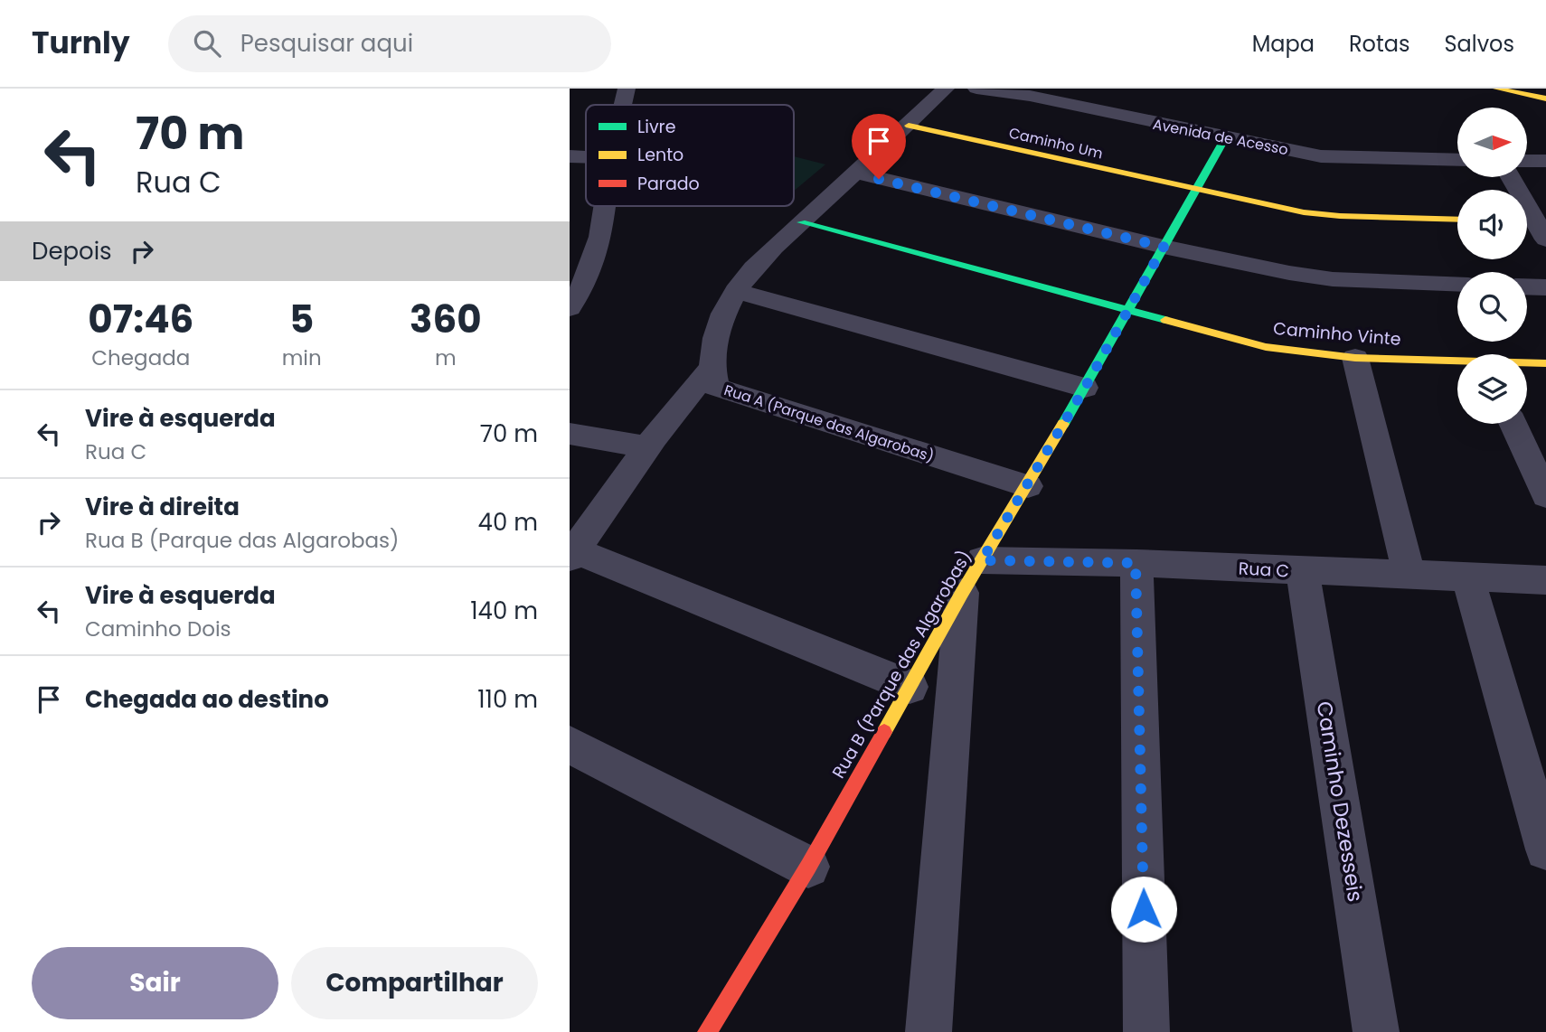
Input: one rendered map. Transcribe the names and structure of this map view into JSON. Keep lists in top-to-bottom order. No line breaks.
{"streets":{"street":["Avenida de Acesso","Caminho Um","Caminho Vinte","Rua A (Parque das Algarobas)","Rua C","Rua B (Parque das Algarobas)","Caminho Dezesseis"]},"crossings":[["Avenida de Acesso","Rua B (Parque das Algarobas)"],["Caminho Um","Rua A (Parque das Algarobas)"],["Caminho Um","Rua B (Parque das Algarobas)"],["Caminho Vinte","Rua A (Parque das Algarobas)"],["Caminho Vinte","Rua B (Parque das Algarobas)"],["Rua A (Parque das Algarobas)","Rua B (Parque das Algarobas)"],["Rua C","Rua B (Parque das Algarobas)"],["Rua C","Caminho Dezesseis"]],"legend":["Livre","Lento","Parado"],"north":"right","page":{"header":"Turnly","search":"Pesquisar aqui","nav":["Mapa","Rotas","Salvos"],"turn":["70 m","Rua C"],"then":"Depois","eta":["07:46","Chegada","5","min","360","m"],"list":[{"name":"Vire à esquerda","note":"Rua C","value":"70 m"},{"name":"Vire à direita","note":"Rua B (Parque das Algarobas)","value":"40 m"},{"name":"Vire à esquerda","note":"Caminho Dois","value":"140 m"},{"name":"Chegada ao destino","value":"110 m"}],"buttons":["Sair","Compartilhar"]}}
